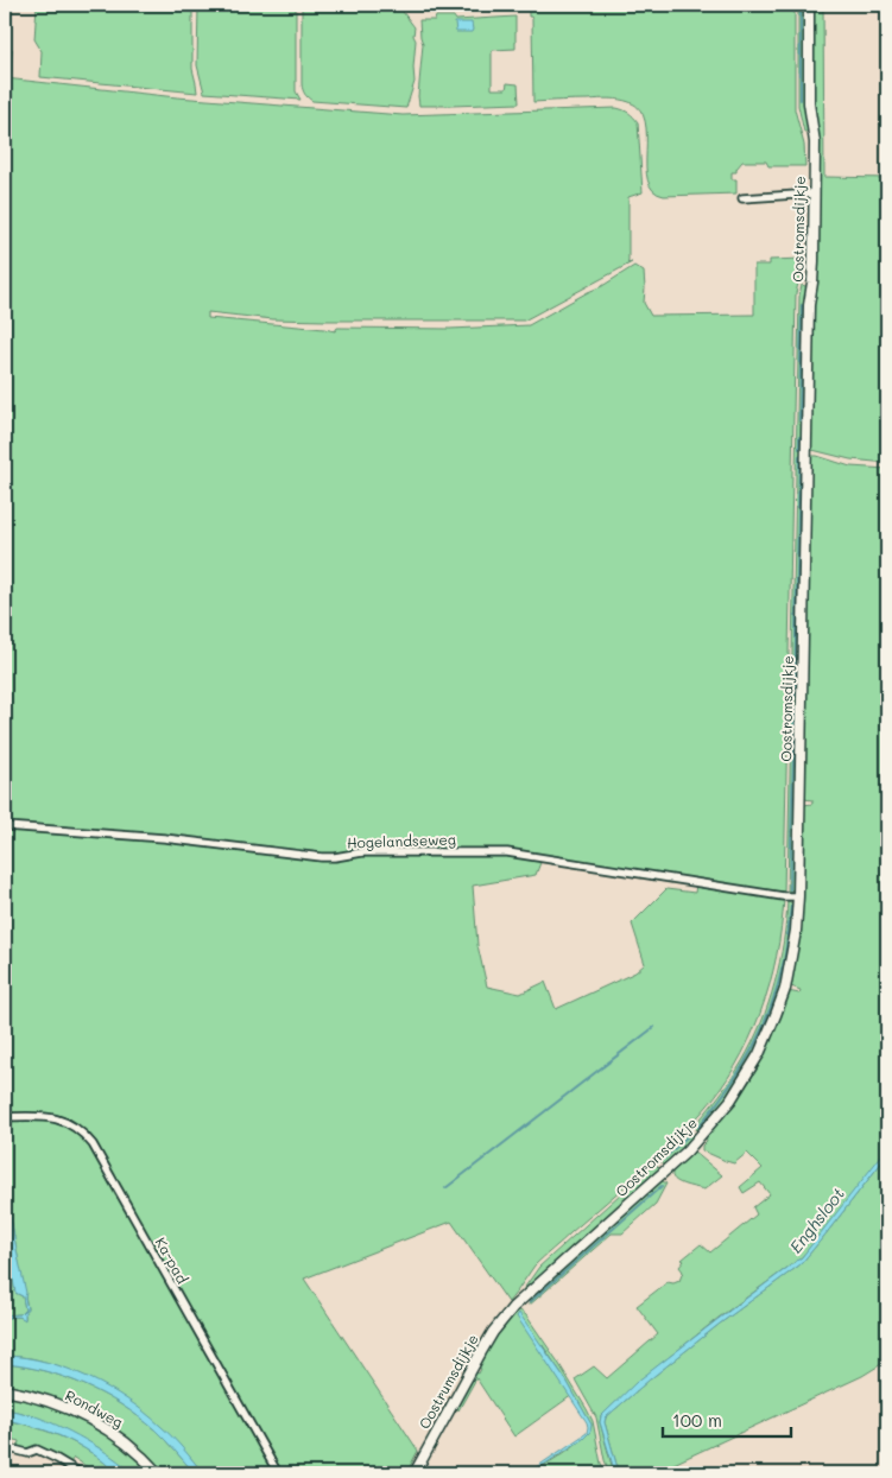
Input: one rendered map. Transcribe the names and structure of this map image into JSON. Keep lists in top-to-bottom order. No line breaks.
{"streets":{"street":["Oostromsdijkje","Hogelandseweg","Ka-pad","Oostrumsdijkje","Rondweg"]},"crossings":[["Oostromsdijkje","Hogelandseweg"],["Oostromsdijkje","Oostrumsdijkje"]],"water":["Enghsloot"],"scale_bar":"100 m"}
